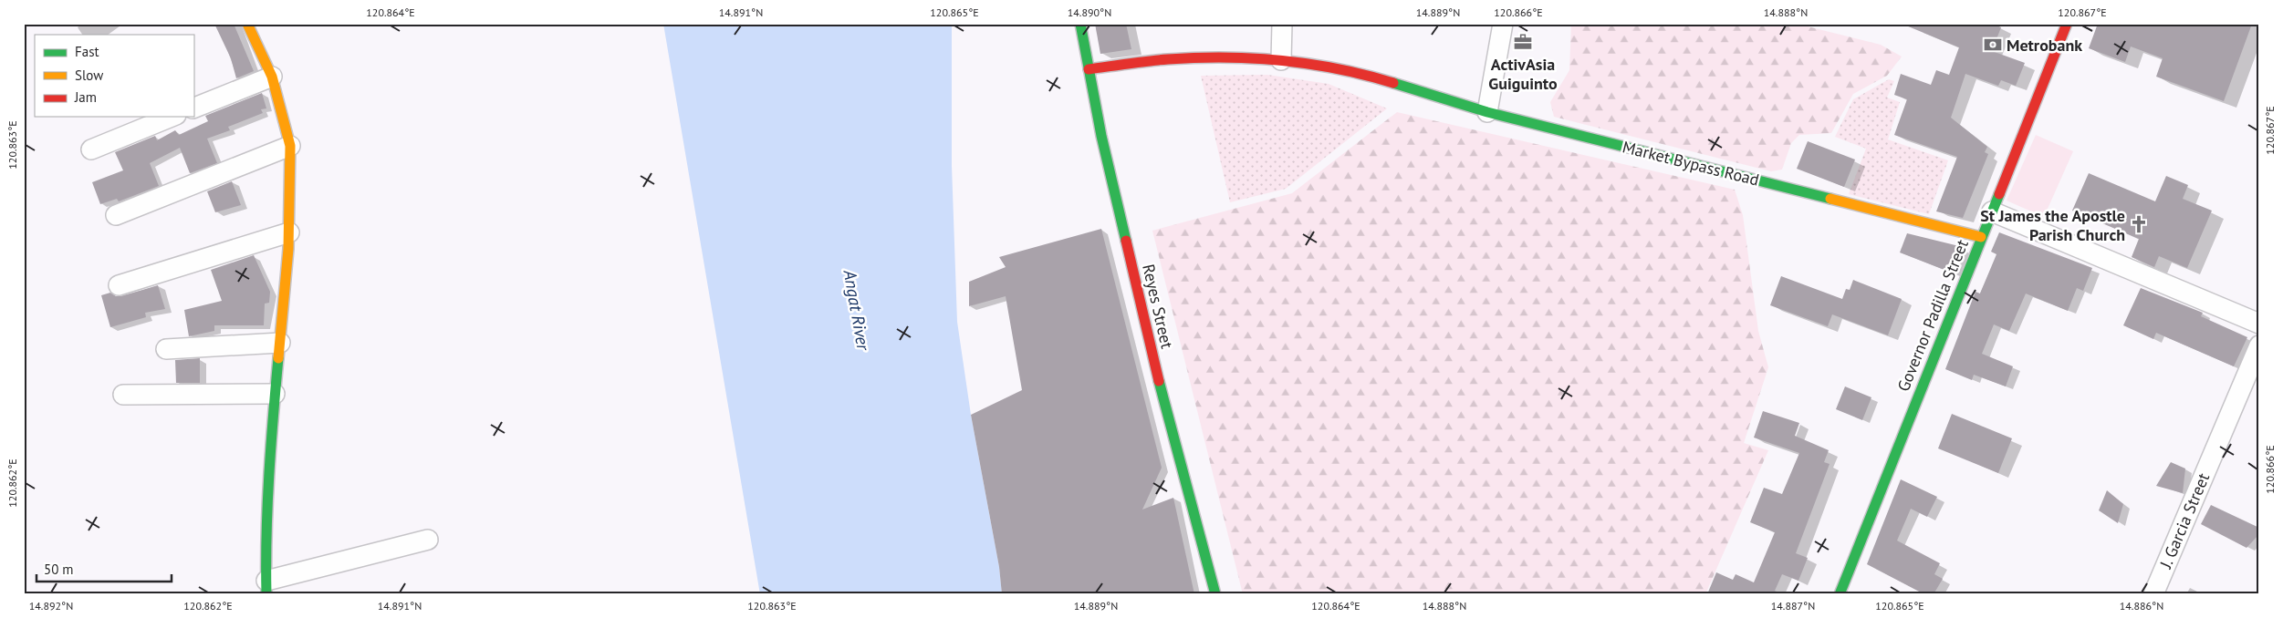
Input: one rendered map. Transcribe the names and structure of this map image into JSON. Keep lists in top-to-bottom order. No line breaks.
{"streets":{"street":["Market Bypass Road","Reyes Street","Governor Padilla Street","J. Garcia Street"]},"crossings":[["Market Bypass Road","Reyes Street"],["Market Bypass Road","Governor Padilla Street"]],"water":["Angat River"],"places":{"office":["ActivAsia Guiguinto"],"bank":["Metrobank"],"church":["St James the Apostle Parish Church"]},"legend":["Fast","Slow","Jam"],"scale_bar":"50 m","coordinates":["120.864°E","14.891°N","120.865°E","14.890°N","14.889°N","120.866°E","14.888°N","120.867°E","120.863°E","120.862°E","14.892°N","14.887°N","14.886°N"]}
